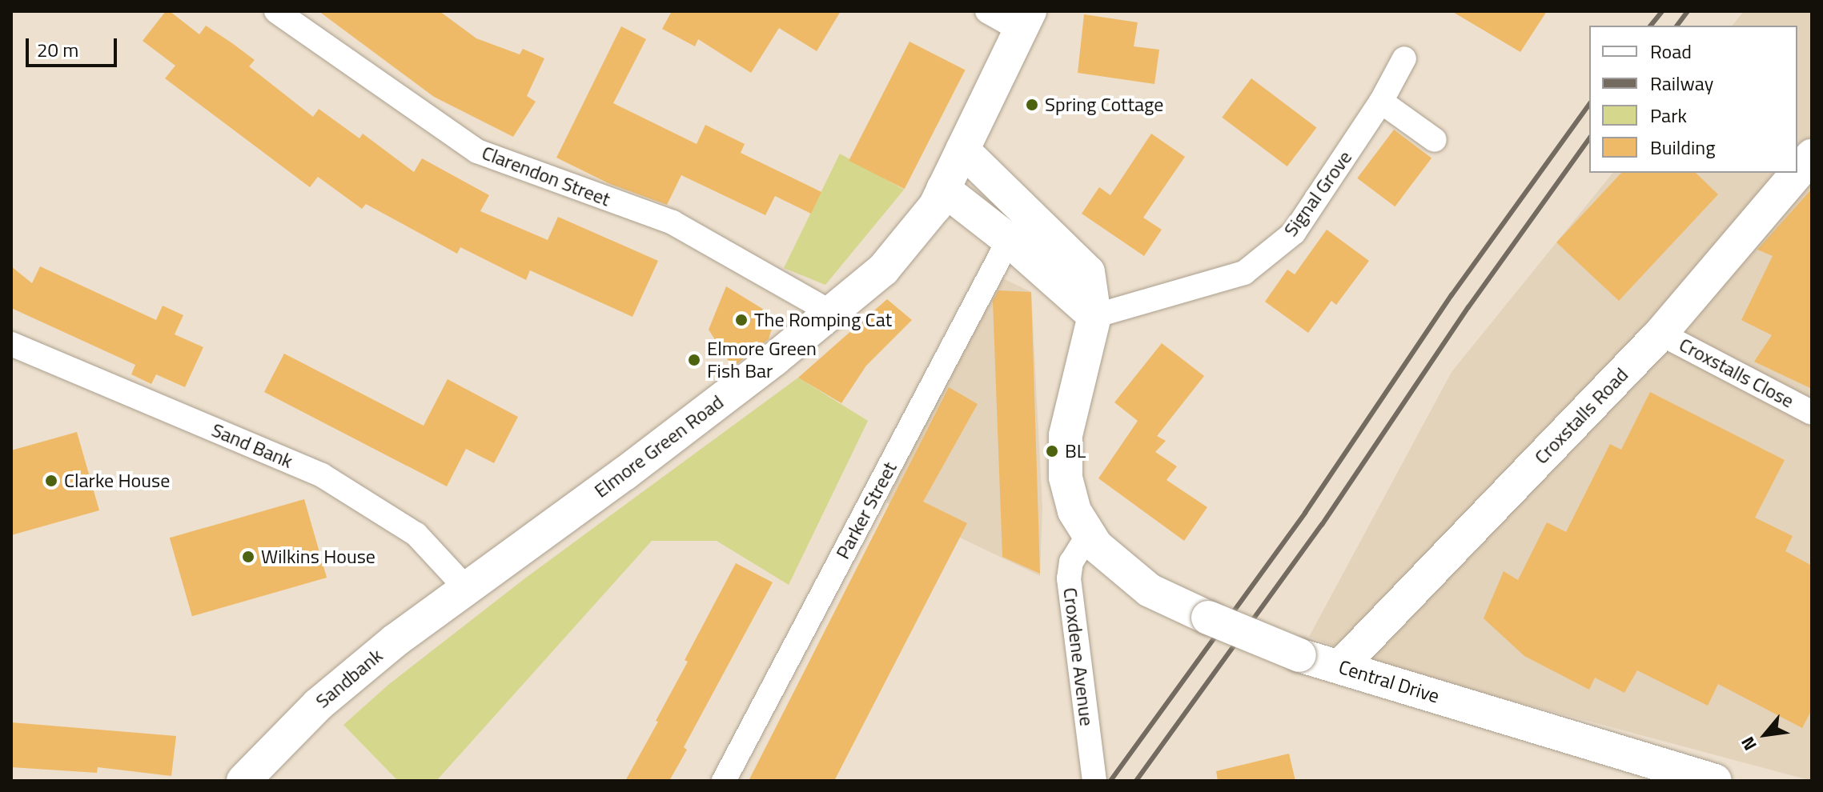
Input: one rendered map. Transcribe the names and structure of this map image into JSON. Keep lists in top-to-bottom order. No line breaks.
{"streets":{"street":["Clarendon Street","Signal Grove","Croxstalls Close","Croxstalls Road","Sand Bank","Elmore Green Road","Parker Street","Croxdene Avenue","Sandbank","Central Drive"]},"crossings":[["Clarendon Street","Elmore Green Road"],["Croxstalls Close","Croxstalls Road"],["Croxstalls Road","Central Drive"],["Sand Bank","Elmore Green Road"],["Sand Bank","Sandbank"],["Elmore Green Road","Sandbank"],["Croxdene Avenue","Central Drive"]],"places":["Spring Cottage","The Romping Cat","Elmore Green Fish Bar","BL","Clarke House","Wilkins House"],"legend":["Road","Railway","Park","Building"],"scale_bar":"20 m","north":"bottom left"}
